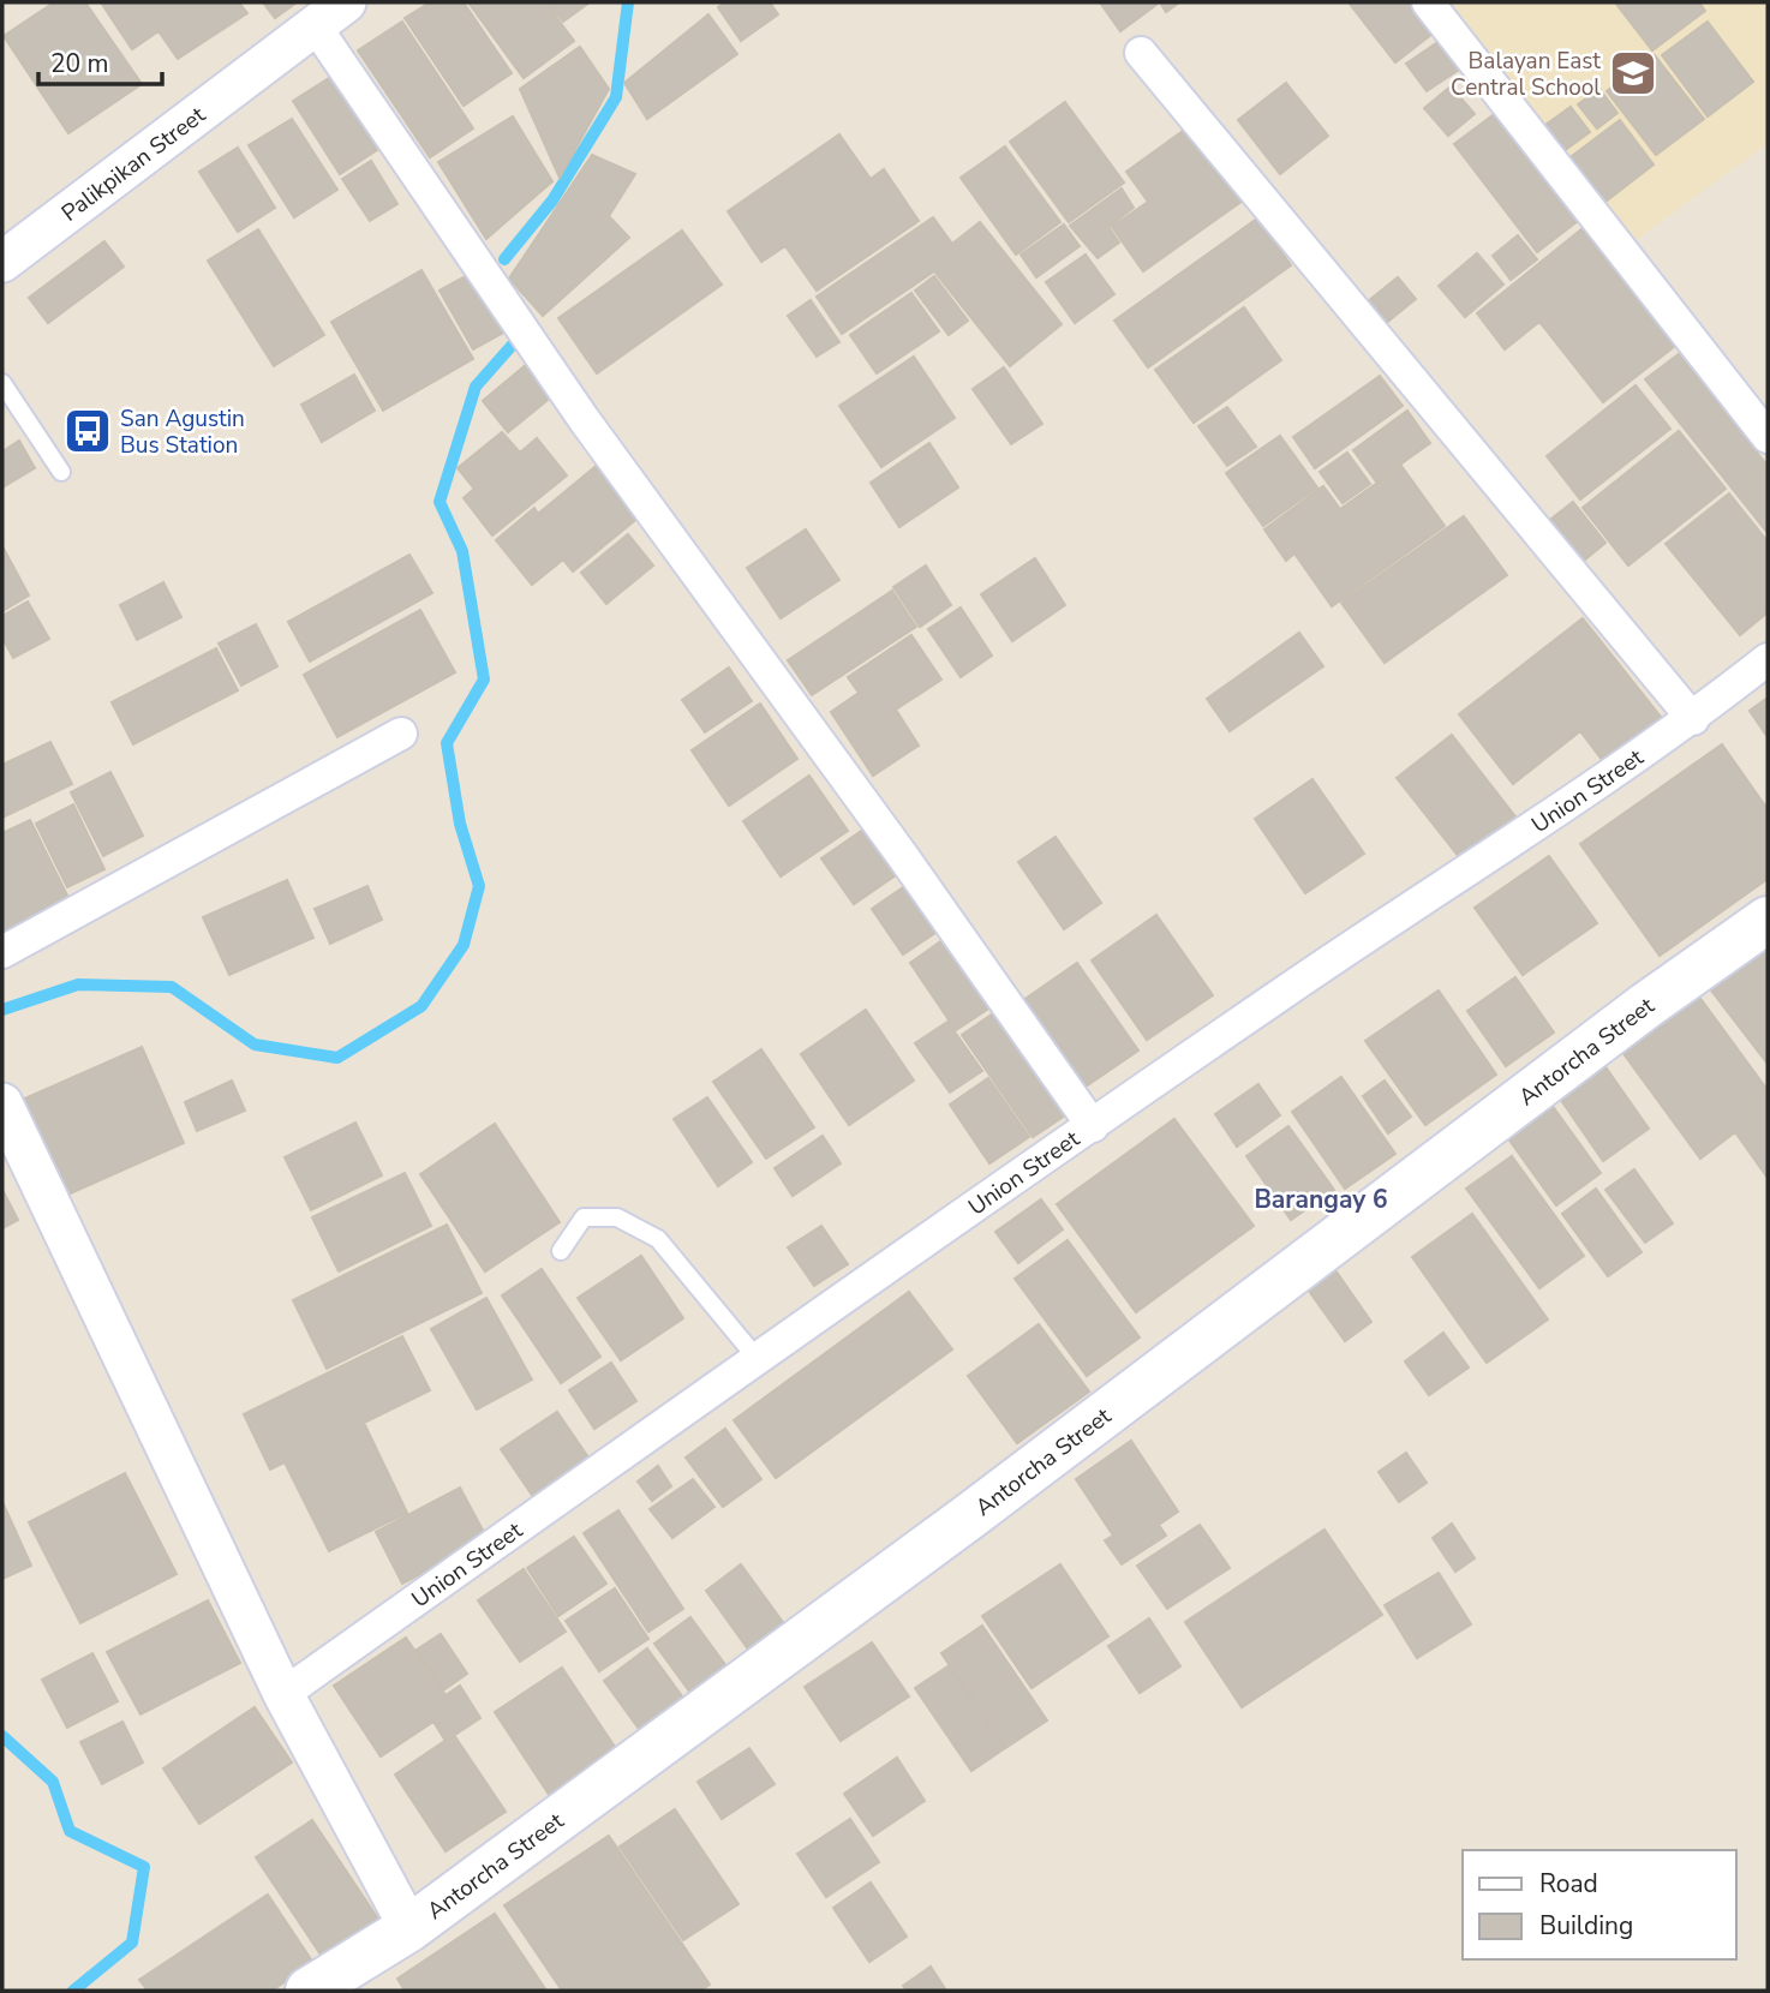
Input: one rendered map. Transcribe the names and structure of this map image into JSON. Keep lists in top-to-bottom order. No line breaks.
{"streets":{"main road":["Antorcha Street"],"street":["Palikpikan Street","Union Street"]},"districts":["Barangay 6"],"places":{"school or university":["Balayan East Central School"],"bus stop":["San Agustin Bus Station"]},"legend":["Road","Building"],"scale_bar":"20 m"}
